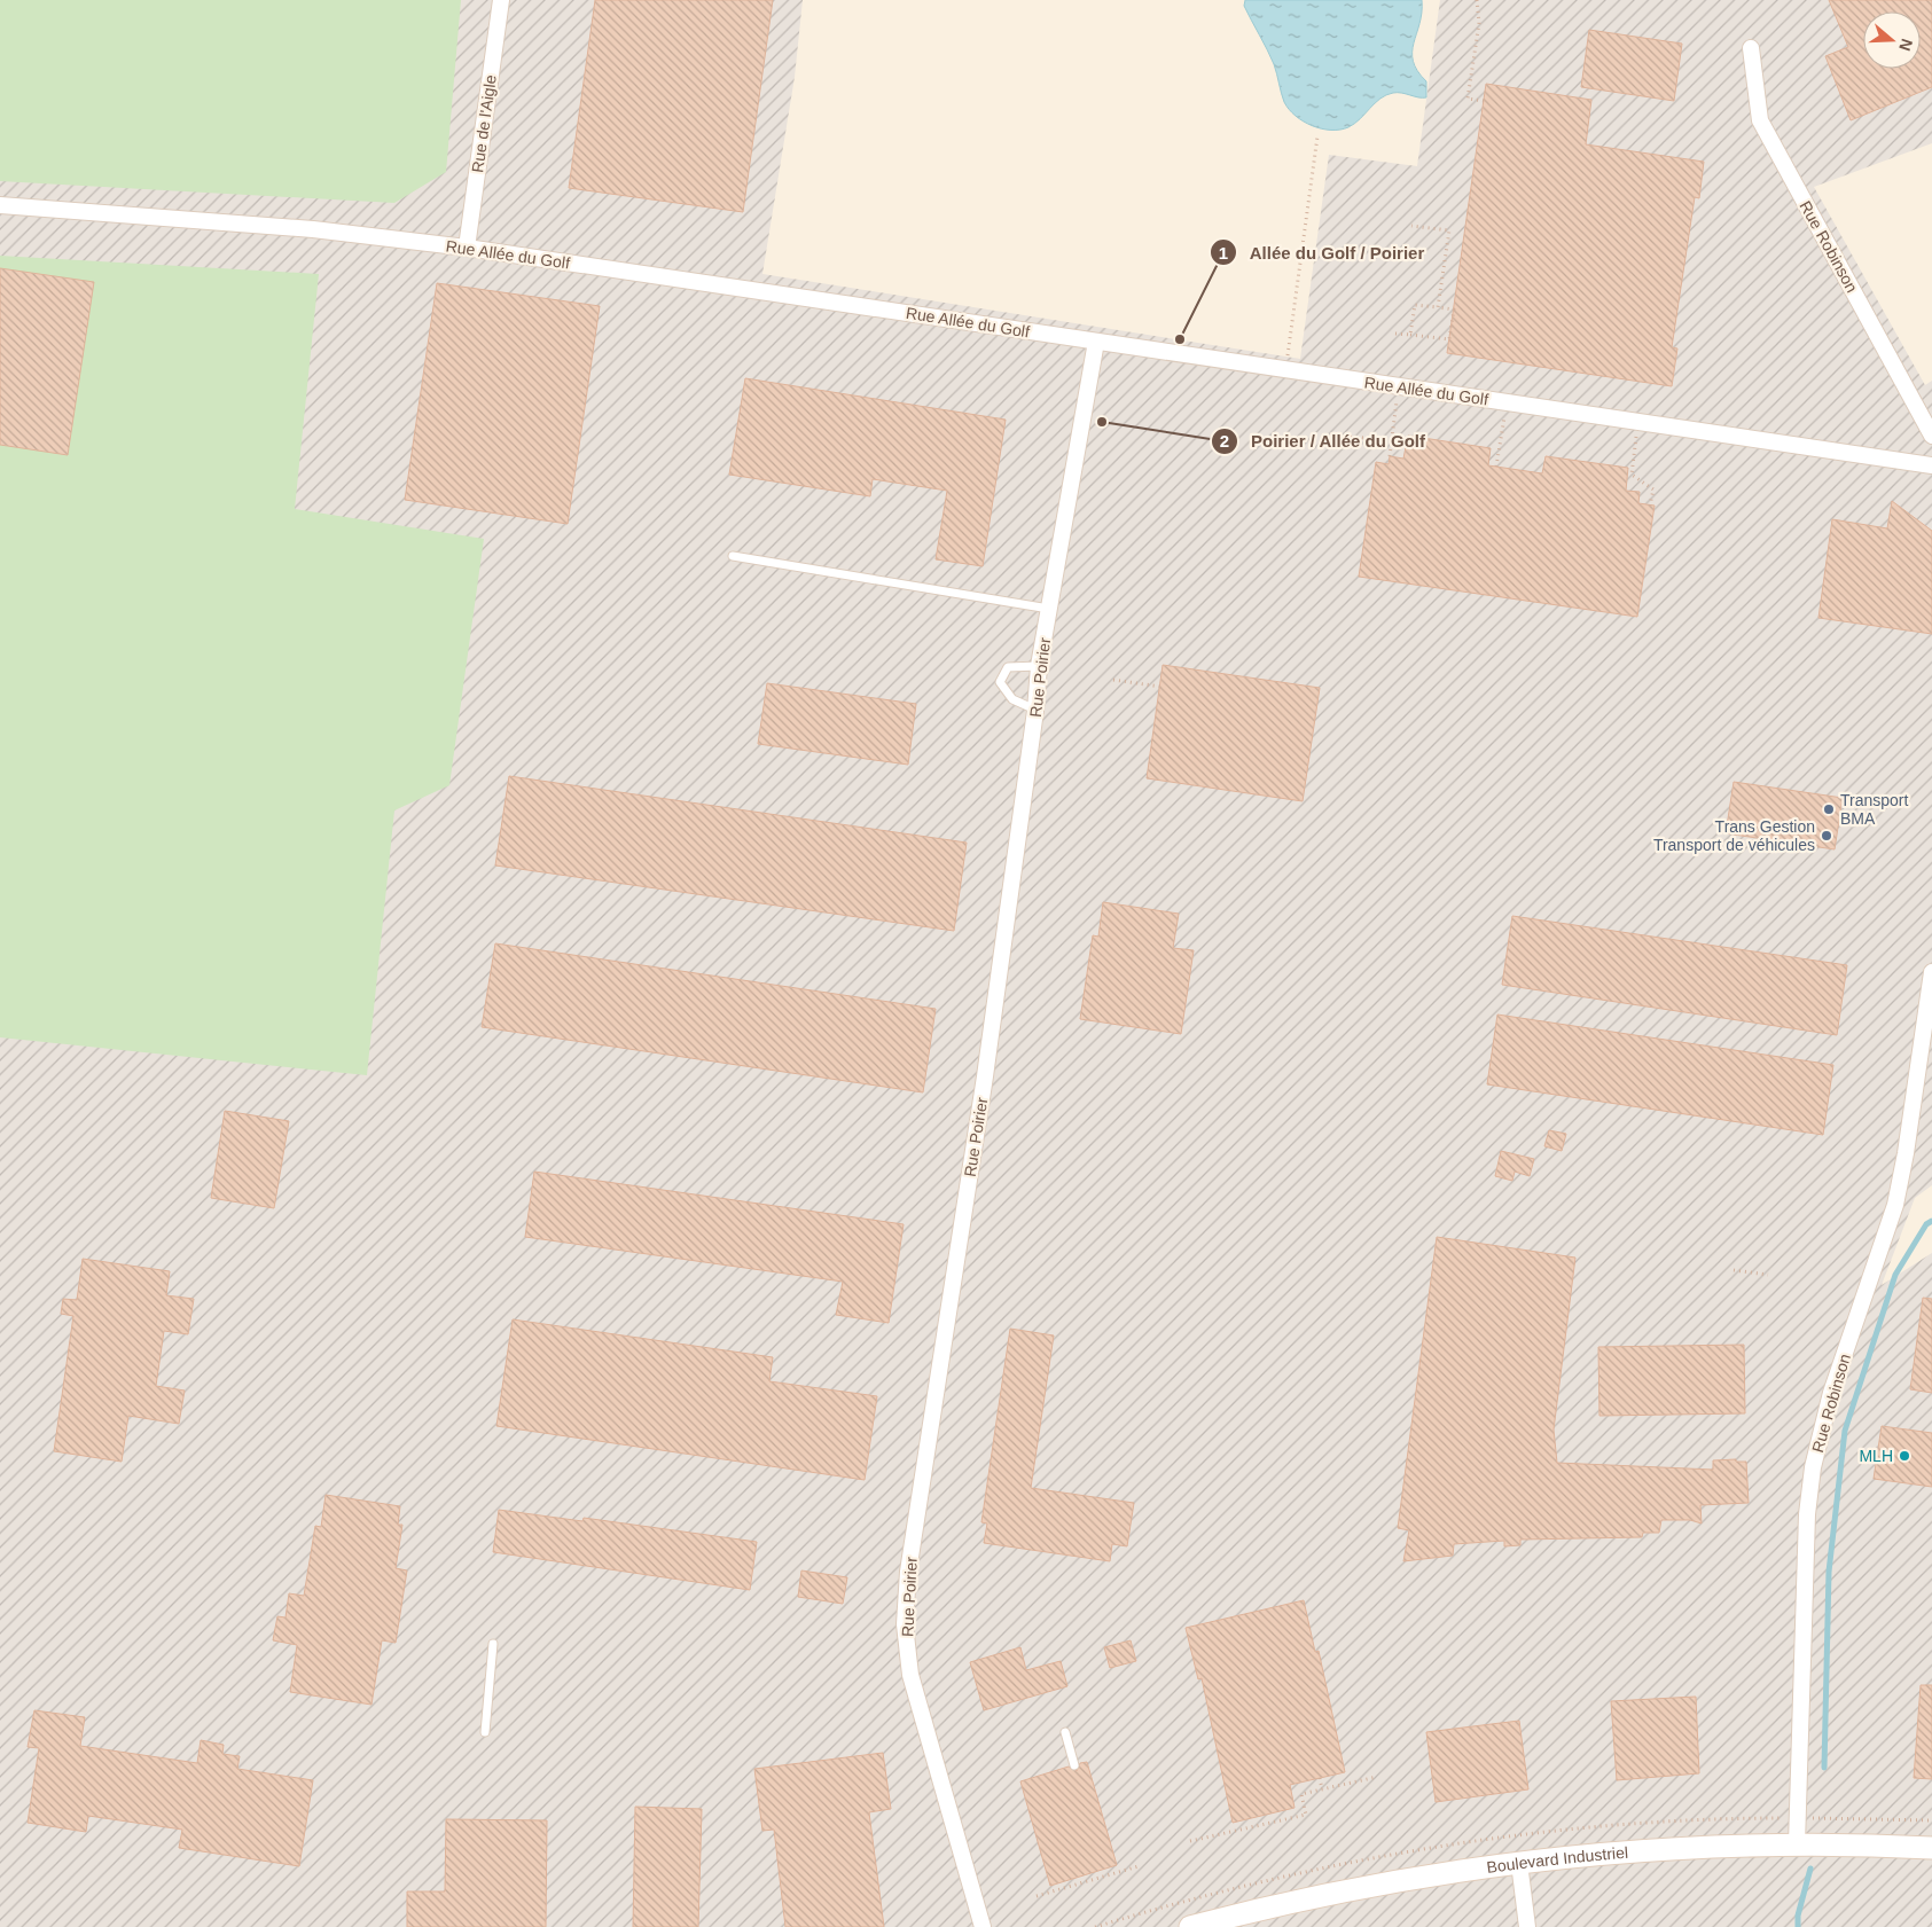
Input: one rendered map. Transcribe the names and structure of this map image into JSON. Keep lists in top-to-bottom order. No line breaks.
{"streets":{"street":["Rue de l'Aigle","Rue Robinson","Rue Allée du Golf","Rue Poirier","Boulevard Industriel"]},"crossings":[["Rue de l'Aigle","Rue Allée du Golf"],["Rue Robinson","Boulevard Industriel"],["Rue Allée du Golf","Rue Poirier"]],"places":["Allée du Golf / Poirier","Poirier / Allée du Golf","Transport BMA","Trans Gestion Transport de véhicules","MLH"],"north":"right"}
